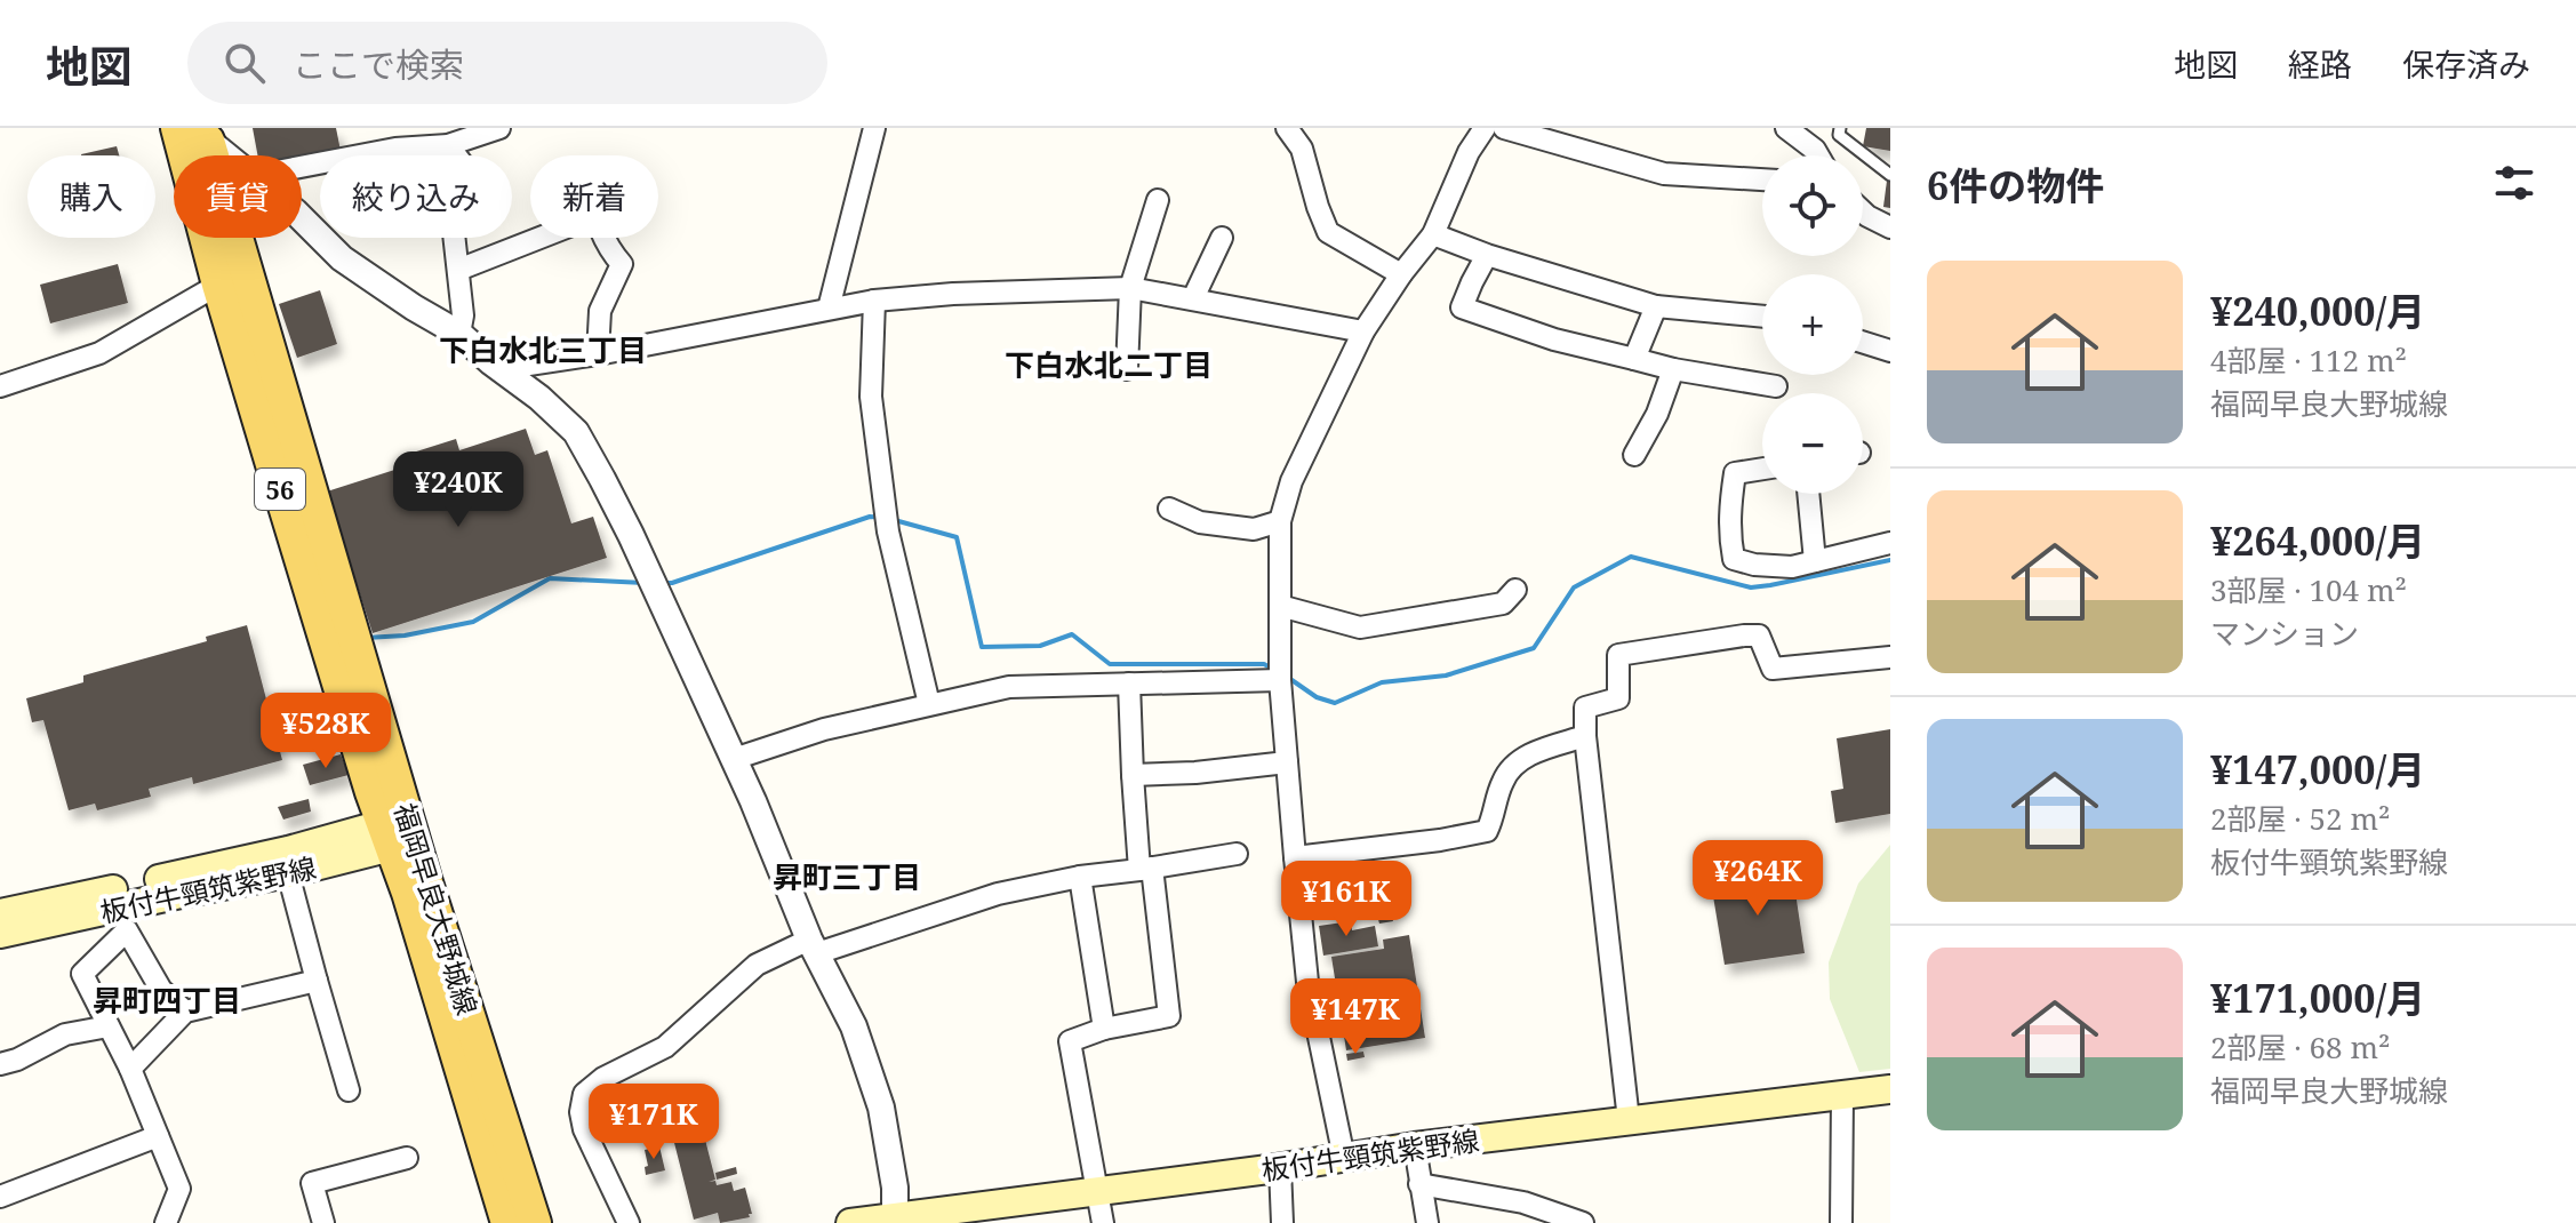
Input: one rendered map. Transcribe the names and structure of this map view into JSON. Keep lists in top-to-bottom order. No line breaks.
{"streets":{"main road":["56","板付牛頸筑紫野線","福岡早良大野城線"]},"crossings":[["板付牛頸筑紫野線","福岡早良大野城線"]],"districts":["下白水北三丁目","下白水北二丁目","昇町三丁目","昇町四丁目"],"page":{"header":"地図","search":"ここで検索","nav":["地図","経路","保存済み"],"heading":"6件の物件","map_buttons":["+","−"],"chip":["購入","賃貸","絞り込み","新着"],"list":[{"name":"¥240,000/月","note":"4部屋 · 112 m² · 福岡早良大野城線"},{"name":"¥264,000/月","note":"3部屋 · 104 m² · マンション"},{"name":"¥147,000/月","note":"2部屋 · 52 m² · 板付牛頸筑紫野線"},{"name":"¥171,000/月","note":"2部屋 · 68 m² · 福岡早良大野城線"}],"price":["¥240K","¥528K","¥264K","¥161K","¥147K","¥171K"]}}
